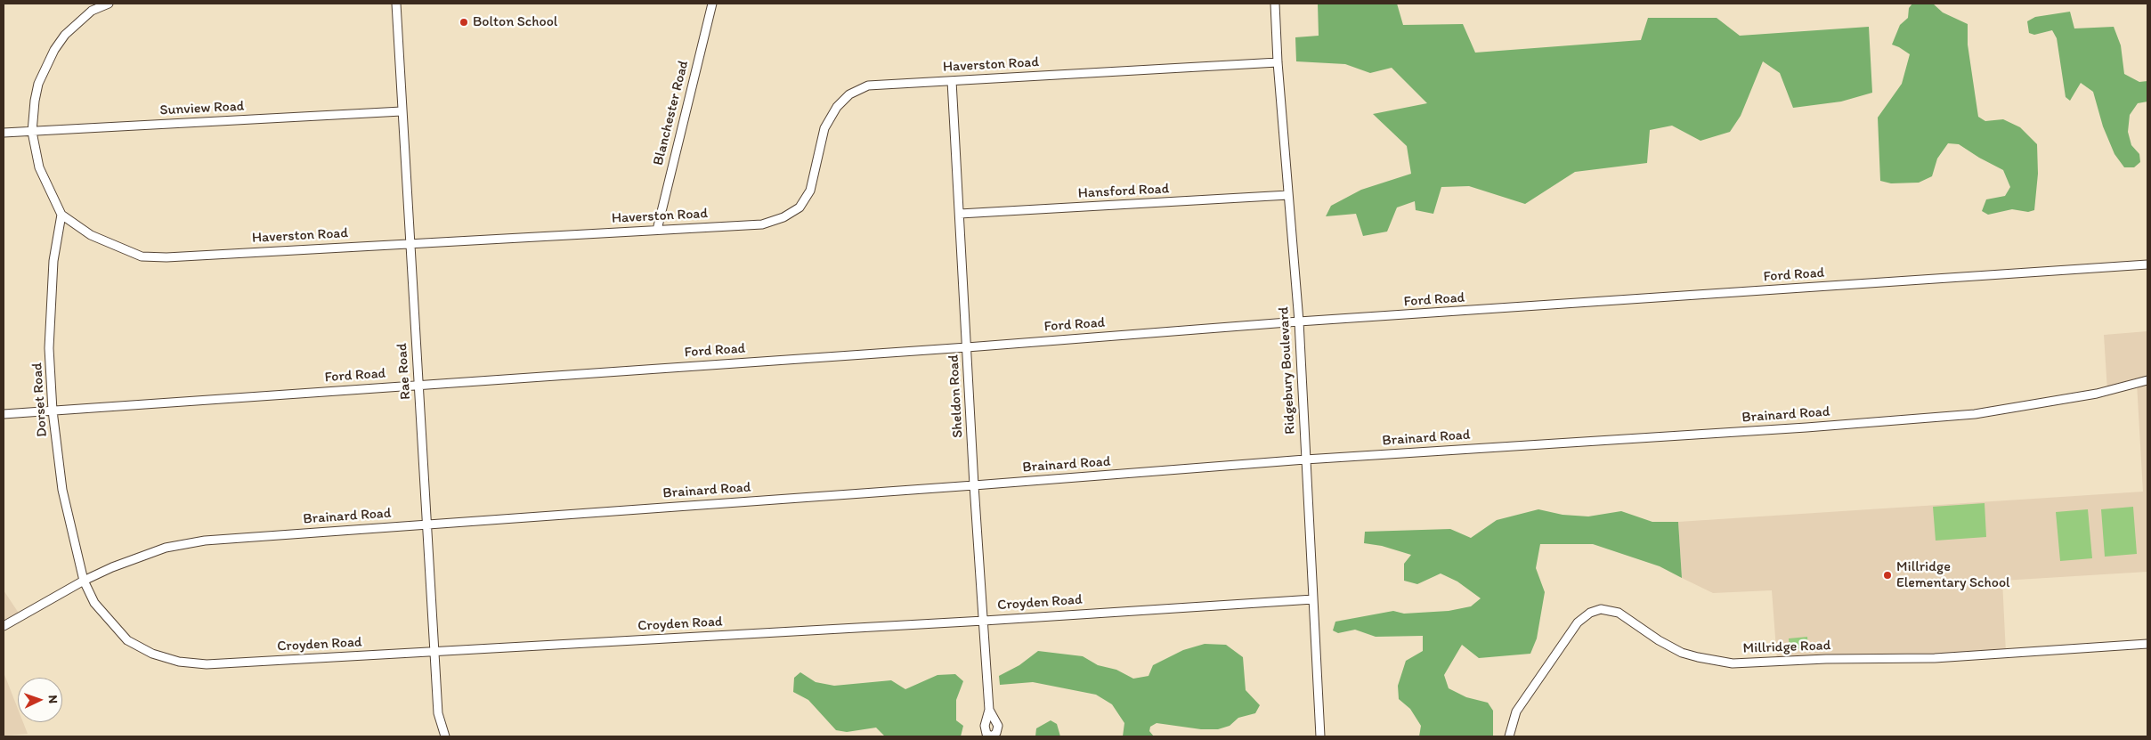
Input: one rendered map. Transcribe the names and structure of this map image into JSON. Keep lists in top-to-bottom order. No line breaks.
{"streets":{"street":["Haverston Road","Sunview Road","Blanchester Road","Hansford Road","Ford Road","Ridgebury Boulevard","Rae Road","Sheldon Road","Dorset Road","Brainard Road","Croyden Road","Millridge Road"]},"crossings":[["Haverston Road","Sunview Road"],["Haverston Road","Blanchester Road"],["Haverston Road","Ridgebury Boulevard"],["Haverston Road","Rae Road"],["Haverston Road","Sheldon Road"],["Haverston Road","Dorset Road"],["Sunview Road","Rae Road"],["Hansford Road","Ridgebury Boulevard"],["Hansford Road","Sheldon Road"],["Ford Road","Ridgebury Boulevard"],["Ford Road","Rae Road"],["Ford Road","Sheldon Road"],["Ford Road","Dorset Road"],["Ridgebury Boulevard","Brainard Road"],["Ridgebury Boulevard","Croyden Road"],["Rae Road","Brainard Road"],["Rae Road","Croyden Road"],["Sheldon Road","Brainard Road"],["Sheldon Road","Croyden Road"],["Dorset Road","Brainard Road"],["Dorset Road","Croyden Road"],["Brainard Road","Croyden Road"]],"places":["Bolton School","Millridge Elementary School"],"north":"right"}
